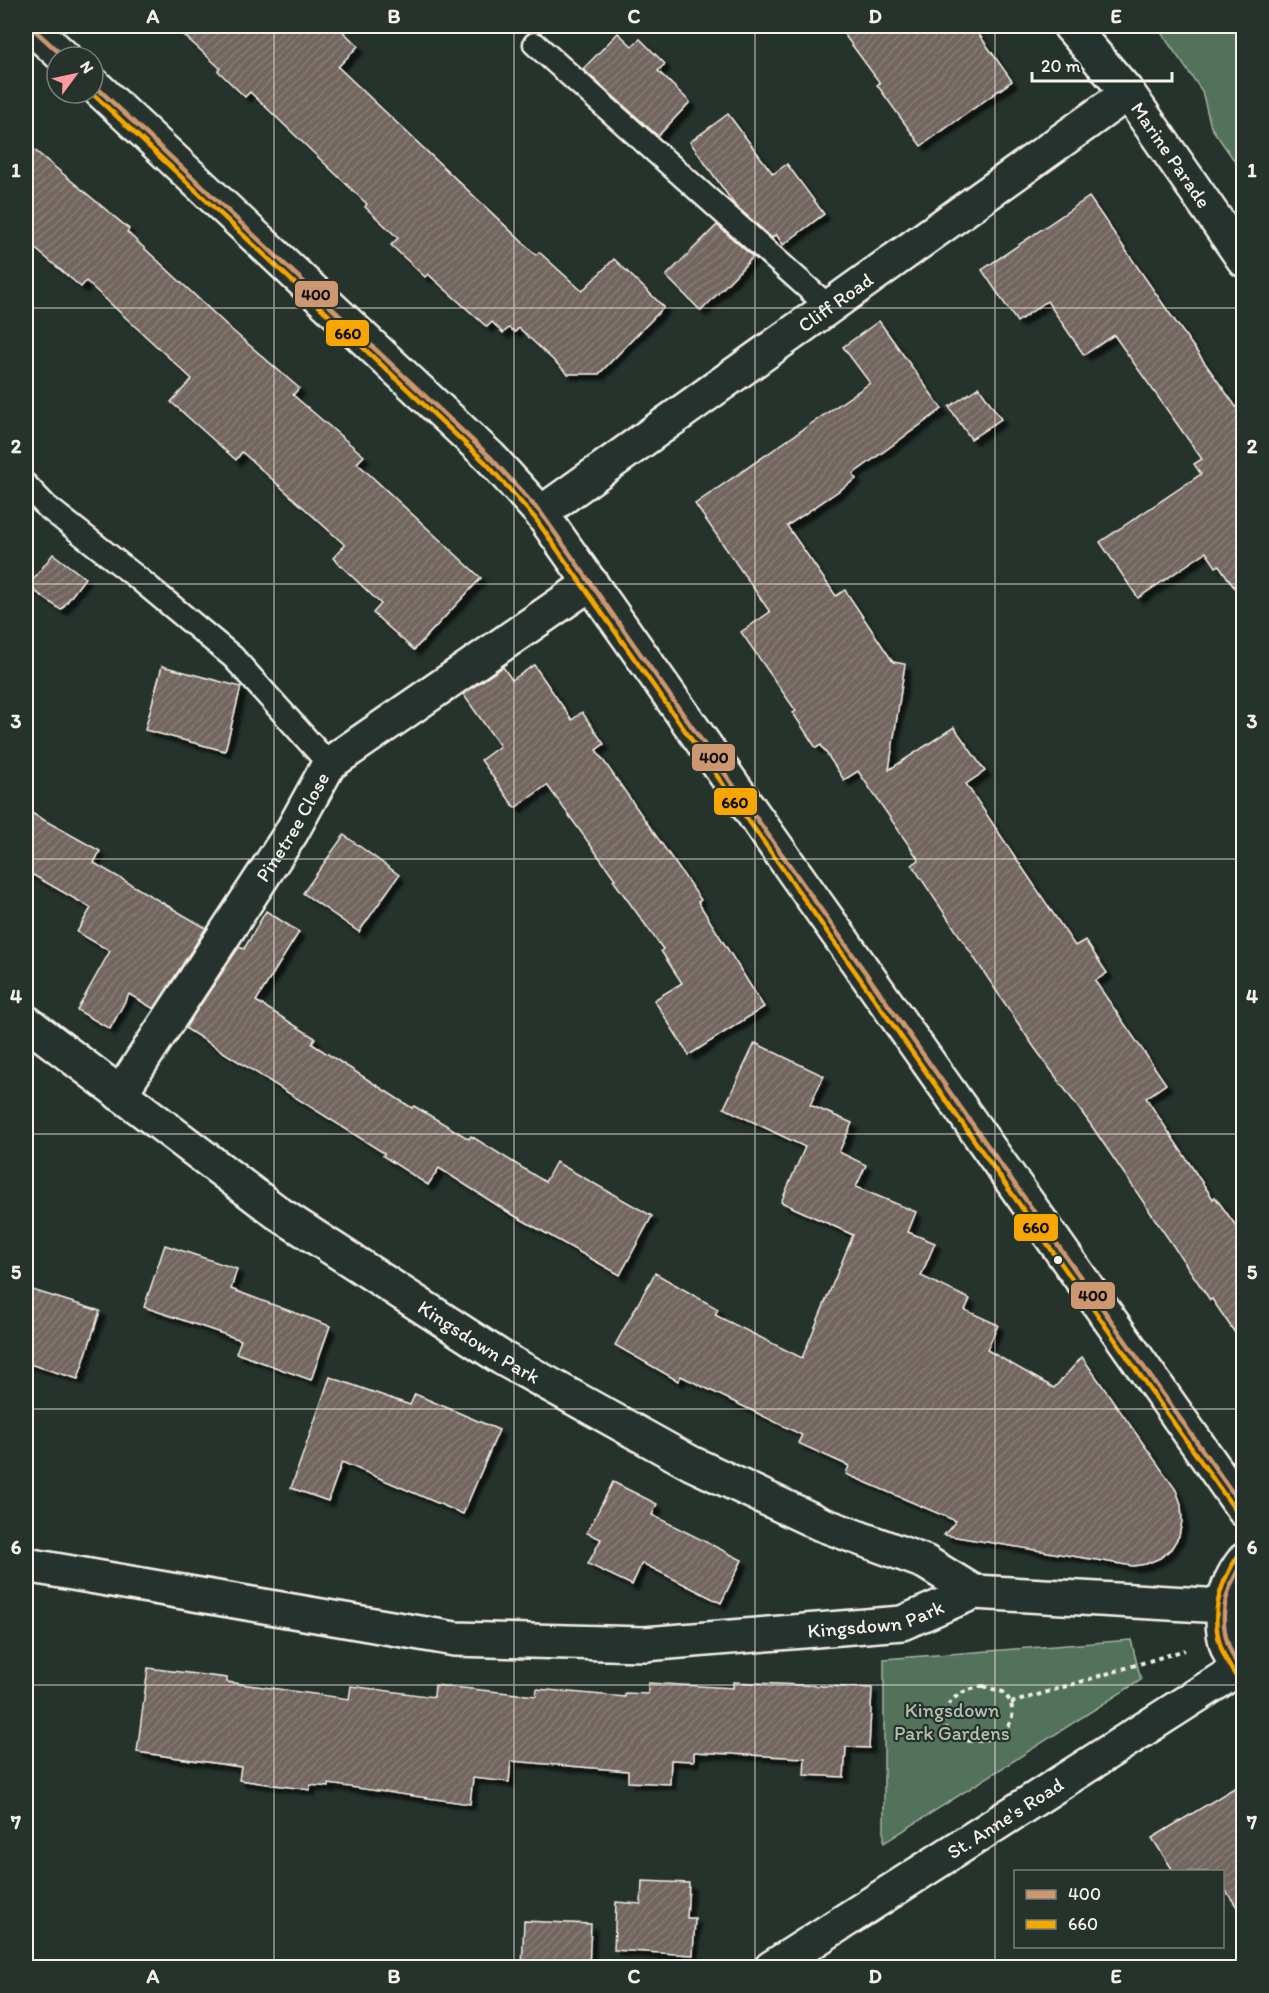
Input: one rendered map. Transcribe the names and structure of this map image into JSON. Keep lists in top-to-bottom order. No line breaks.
{"streets":{"street":["Marine Parade","Cliff Road","Pinetree Close","Kingsdown Park","St. Anne's Road"]},"crossings":[["Marine Parade","Cliff Road"],["Pinetree Close","Kingsdown Park"]],"parks":["Kingsdown Park Gardens"],"lines":["transit line 400","transit line 660"],"legend":["400","660"],"scale_bar":"20 m","north":"top right","grid":{"columns":["A","B","C","D","E"],"rows":["1","2","3","4","5","6","7"]}}
